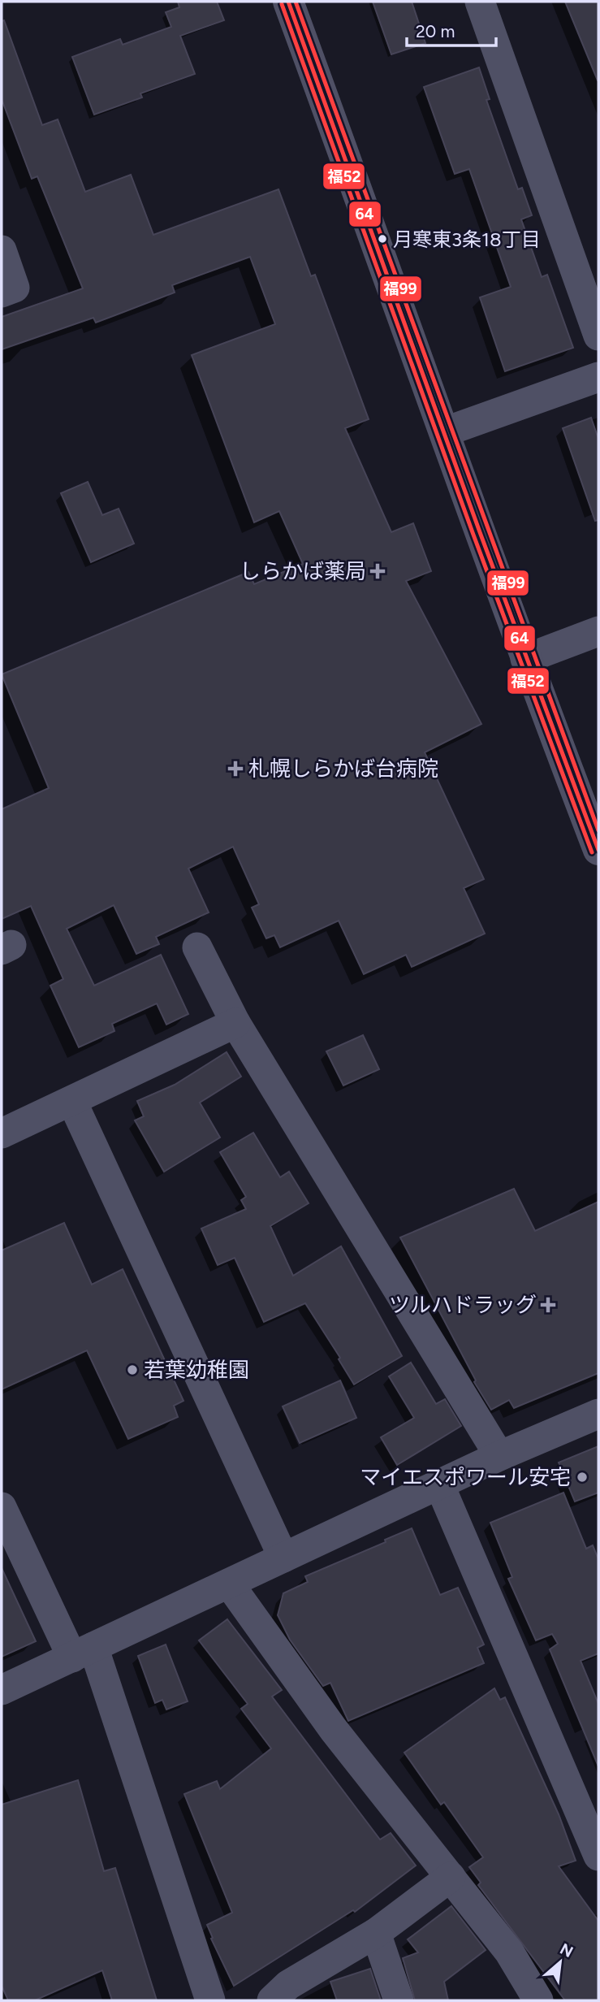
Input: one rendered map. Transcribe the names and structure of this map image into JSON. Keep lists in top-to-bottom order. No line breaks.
{"places":{"other":["月寒東3条18丁目","若葉幼稚園","マイエスポワール安宅"],"health":["しらかば薬局","札幌しらかば台病院","ツルハドラッグ"]},"lines":["transit line 64","transit line 福99","transit line 福52"],"scale_bar":"20 m","north":"top right"}
